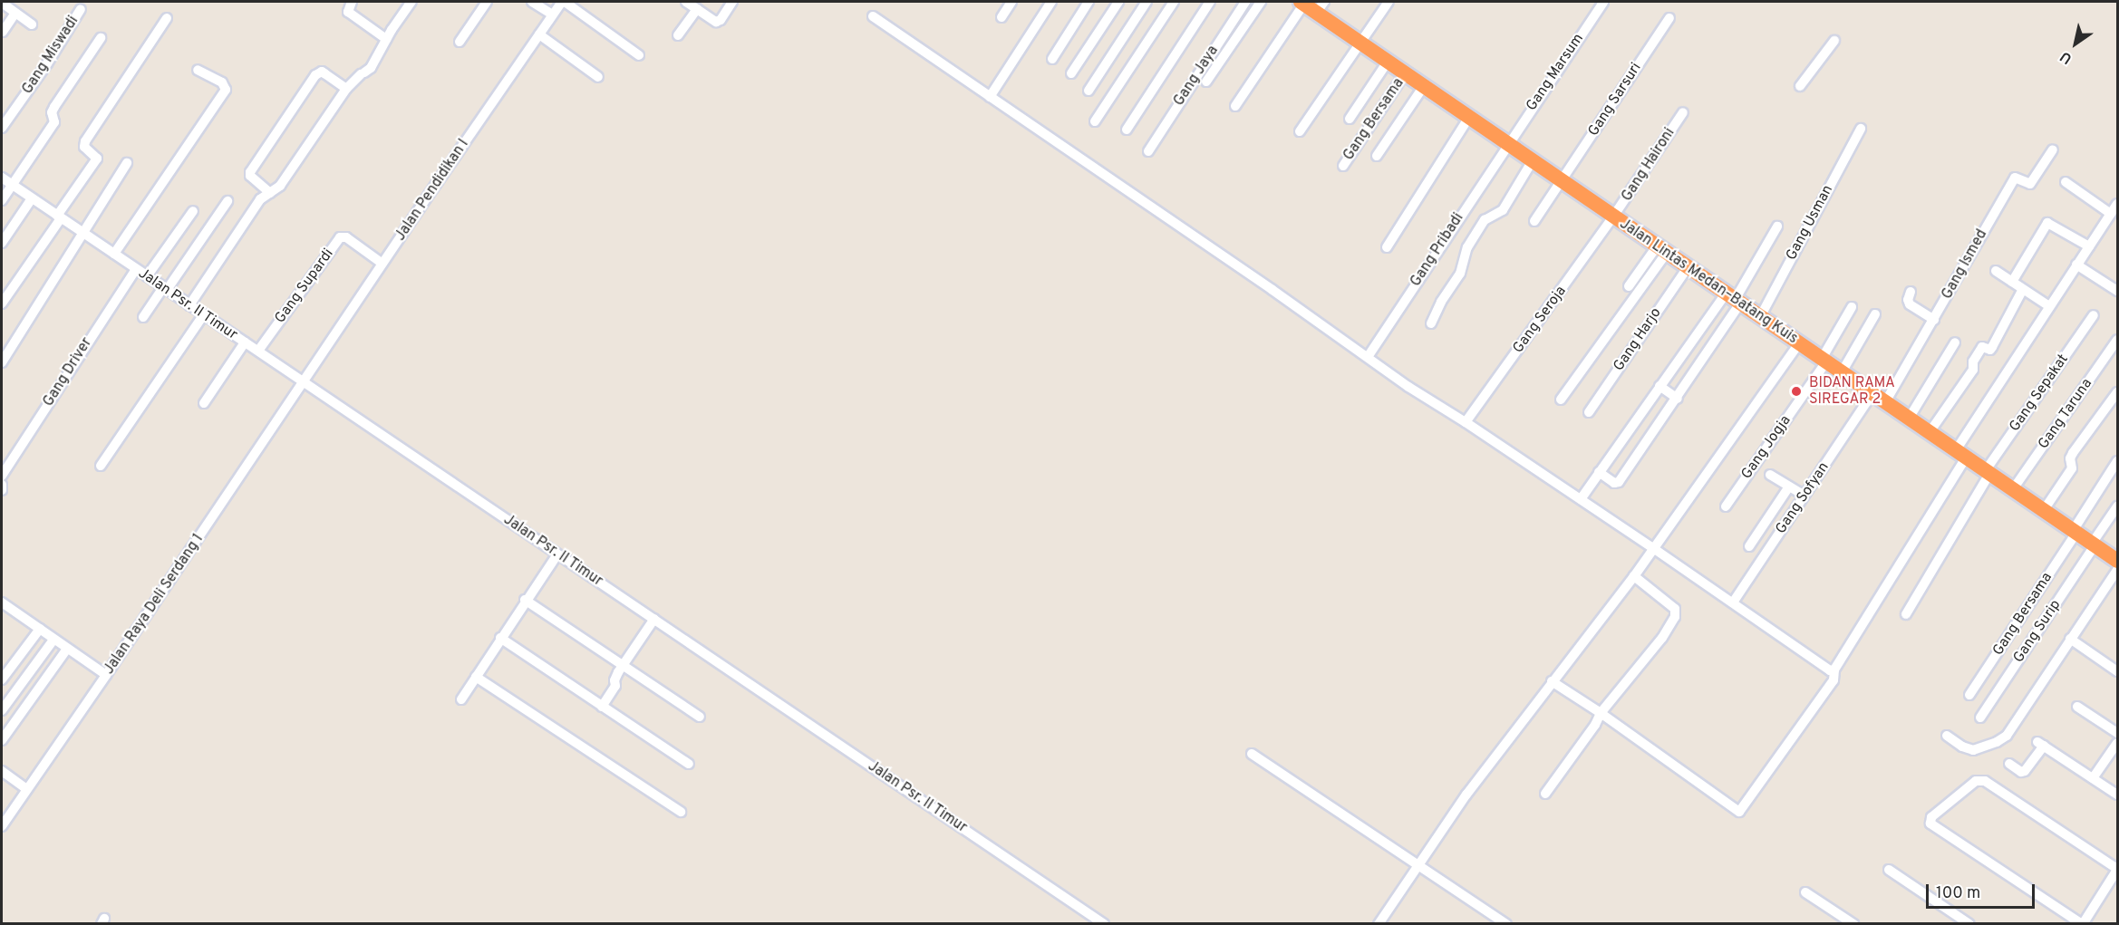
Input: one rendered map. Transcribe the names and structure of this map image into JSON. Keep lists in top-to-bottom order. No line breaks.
{"streets":{"highway":["Jalan Lintas Medan–Batang Kuis"],"street":["Gang Miswadi","Gang Marsum","Gang Jaya","Gang Sarsuri","Gang Bersama","Gang Haironi","Jalan Pendidikan I","Gang Usman","Gang Pribadi","Gang Ismed","Gang Supardi","Jalan Psr. II Timur","Gang Seroja","Gang Harjo","Gang Driver","Gang Sepakat","Gang Taruna","Gang Jogja","Gang Sofyan","Jalan Raya Deli Serdang 1","Gang Surip"]},"crossings":[["Gang Marsum","Gang Pribadi"],["Gang Marsum","Jalan Lintas Medan–Batang Kuis"],["Gang Sarsuri","Jalan Lintas Medan–Batang Kuis"],["Gang Bersama","Jalan Lintas Medan–Batang Kuis"],["Gang Haironi","Jalan Lintas Medan–Batang Kuis"],["Gang Haironi","Gang Seroja"],["Jalan Pendidikan I","Gang Supardi"],["Jalan Pendidikan I","Jalan Psr. II Timur"],["Jalan Pendidikan I","Jalan Raya Deli Serdang 1"],["Gang Usman","Jalan Lintas Medan–Batang Kuis"],["Gang Pribadi","Jalan Lintas Medan–Batang Kuis"],["Gang Ismed","Jalan Lintas Medan–Batang Kuis"],["Jalan Lintas Medan–Batang Kuis","Gang Seroja"],["Jalan Lintas Medan–Batang Kuis","Gang Harjo"],["Jalan Lintas Medan–Batang Kuis","Gang Sepakat"],["Jalan Lintas Medan–Batang Kuis","Gang Taruna"],["Jalan Lintas Medan–Batang Kuis","Gang Jogja"],["Jalan Lintas Medan–Batang Kuis","Gang Sofyan"],["Jalan Lintas Medan–Batang Kuis","Gang Surip"],["Gang Supardi","Jalan Psr. II Timur"],["Jalan Psr. II Timur","Gang Driver"],["Jalan Psr. II Timur","Jalan Raya Deli Serdang 1"]],"places":["BIDAN RAMA SIREGAR 2"],"scale_bar":"100 m","north":"bottom left"}
